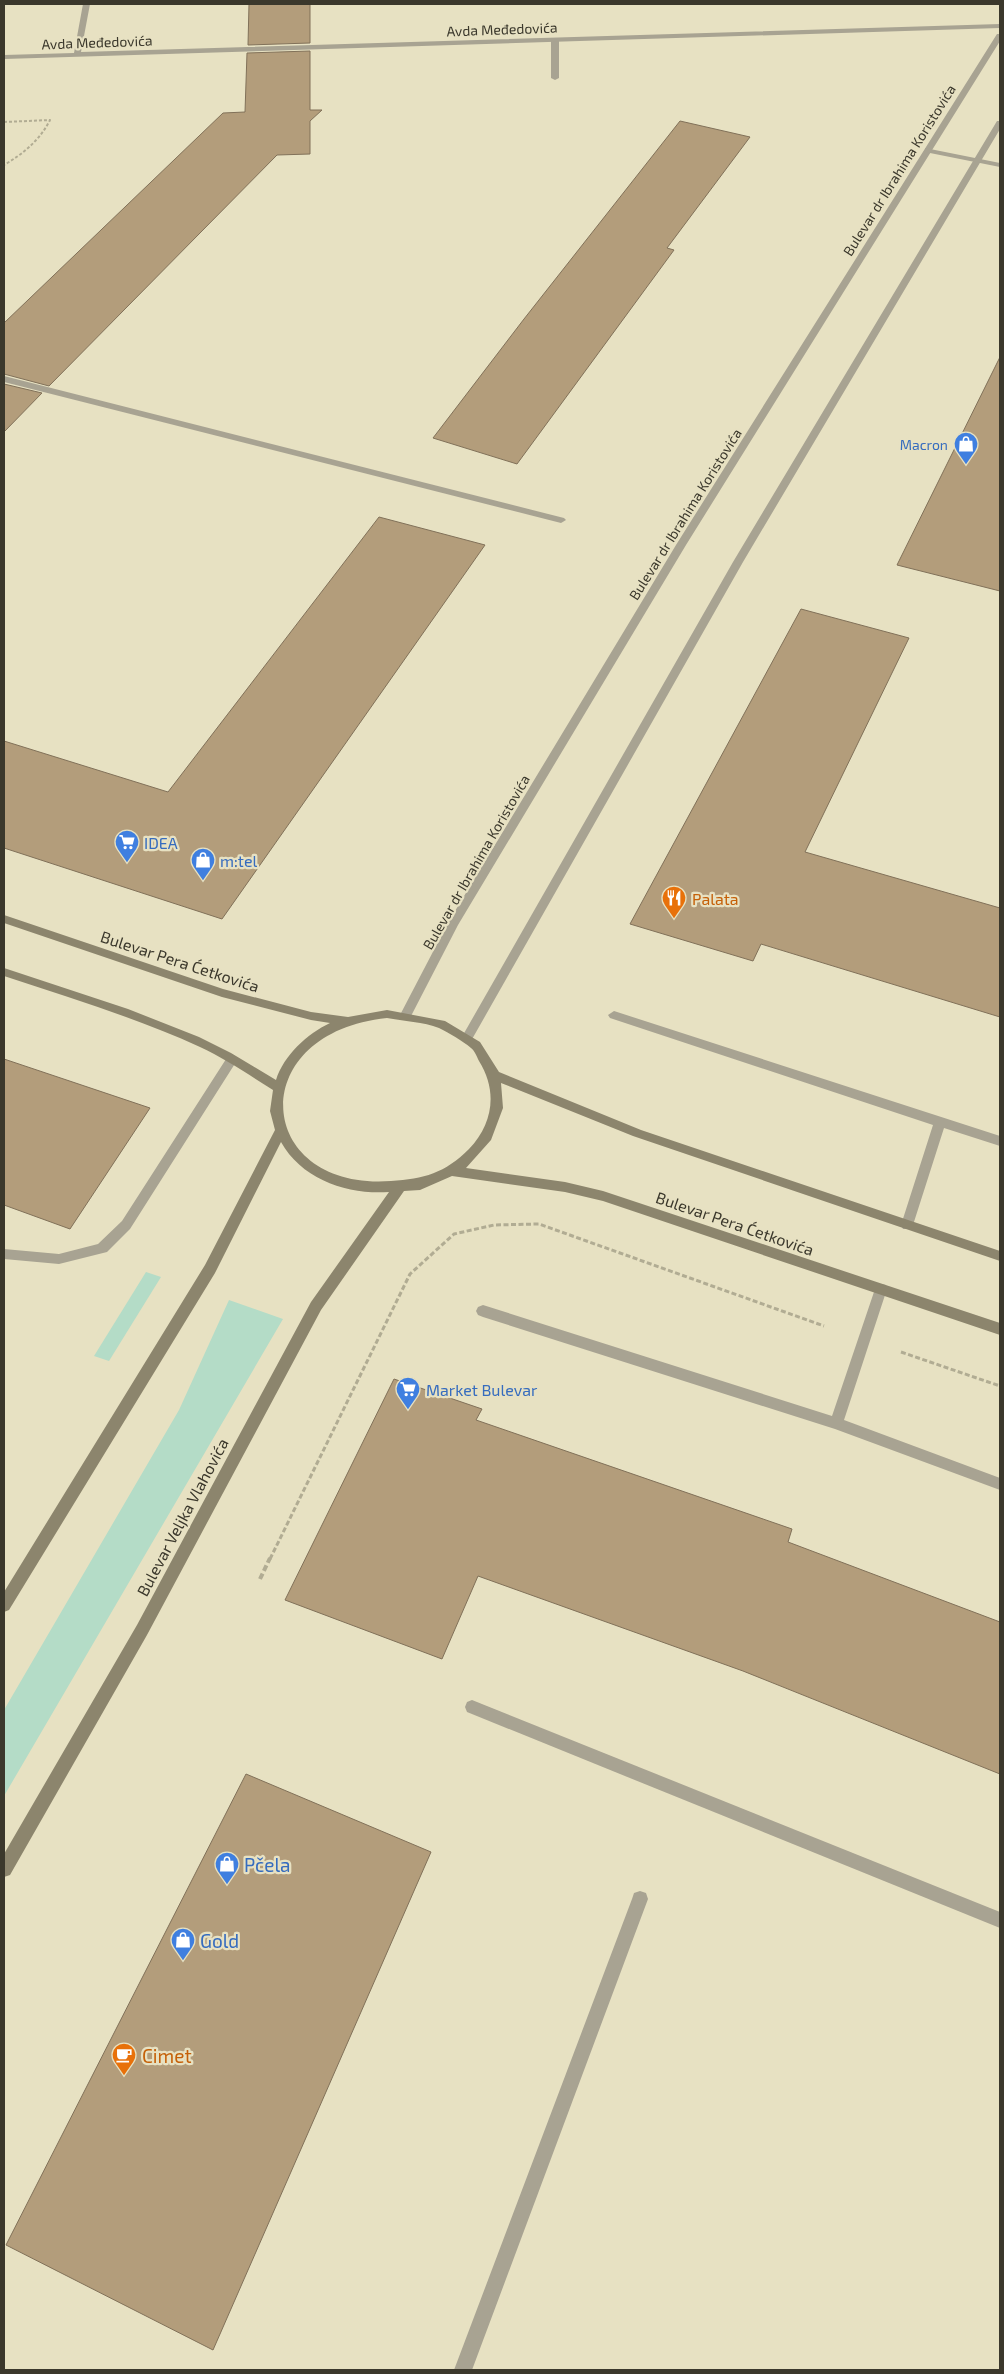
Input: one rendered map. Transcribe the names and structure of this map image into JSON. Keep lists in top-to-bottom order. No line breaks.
{"streets":{"main road":["Bulevar Pera Ćetkovića","Bulevar Veljka Vlahovića"],"street":["Avda Međedovića","Bulevar dr Ibrahima Koristovića"]},"places":{"shop":["Macron","m:tel","Pčela","Gold"],"supermarket":["IDEA","Market Bulevar"],"restaurant":["Palata"],"cafe":["Cimet"]}}
